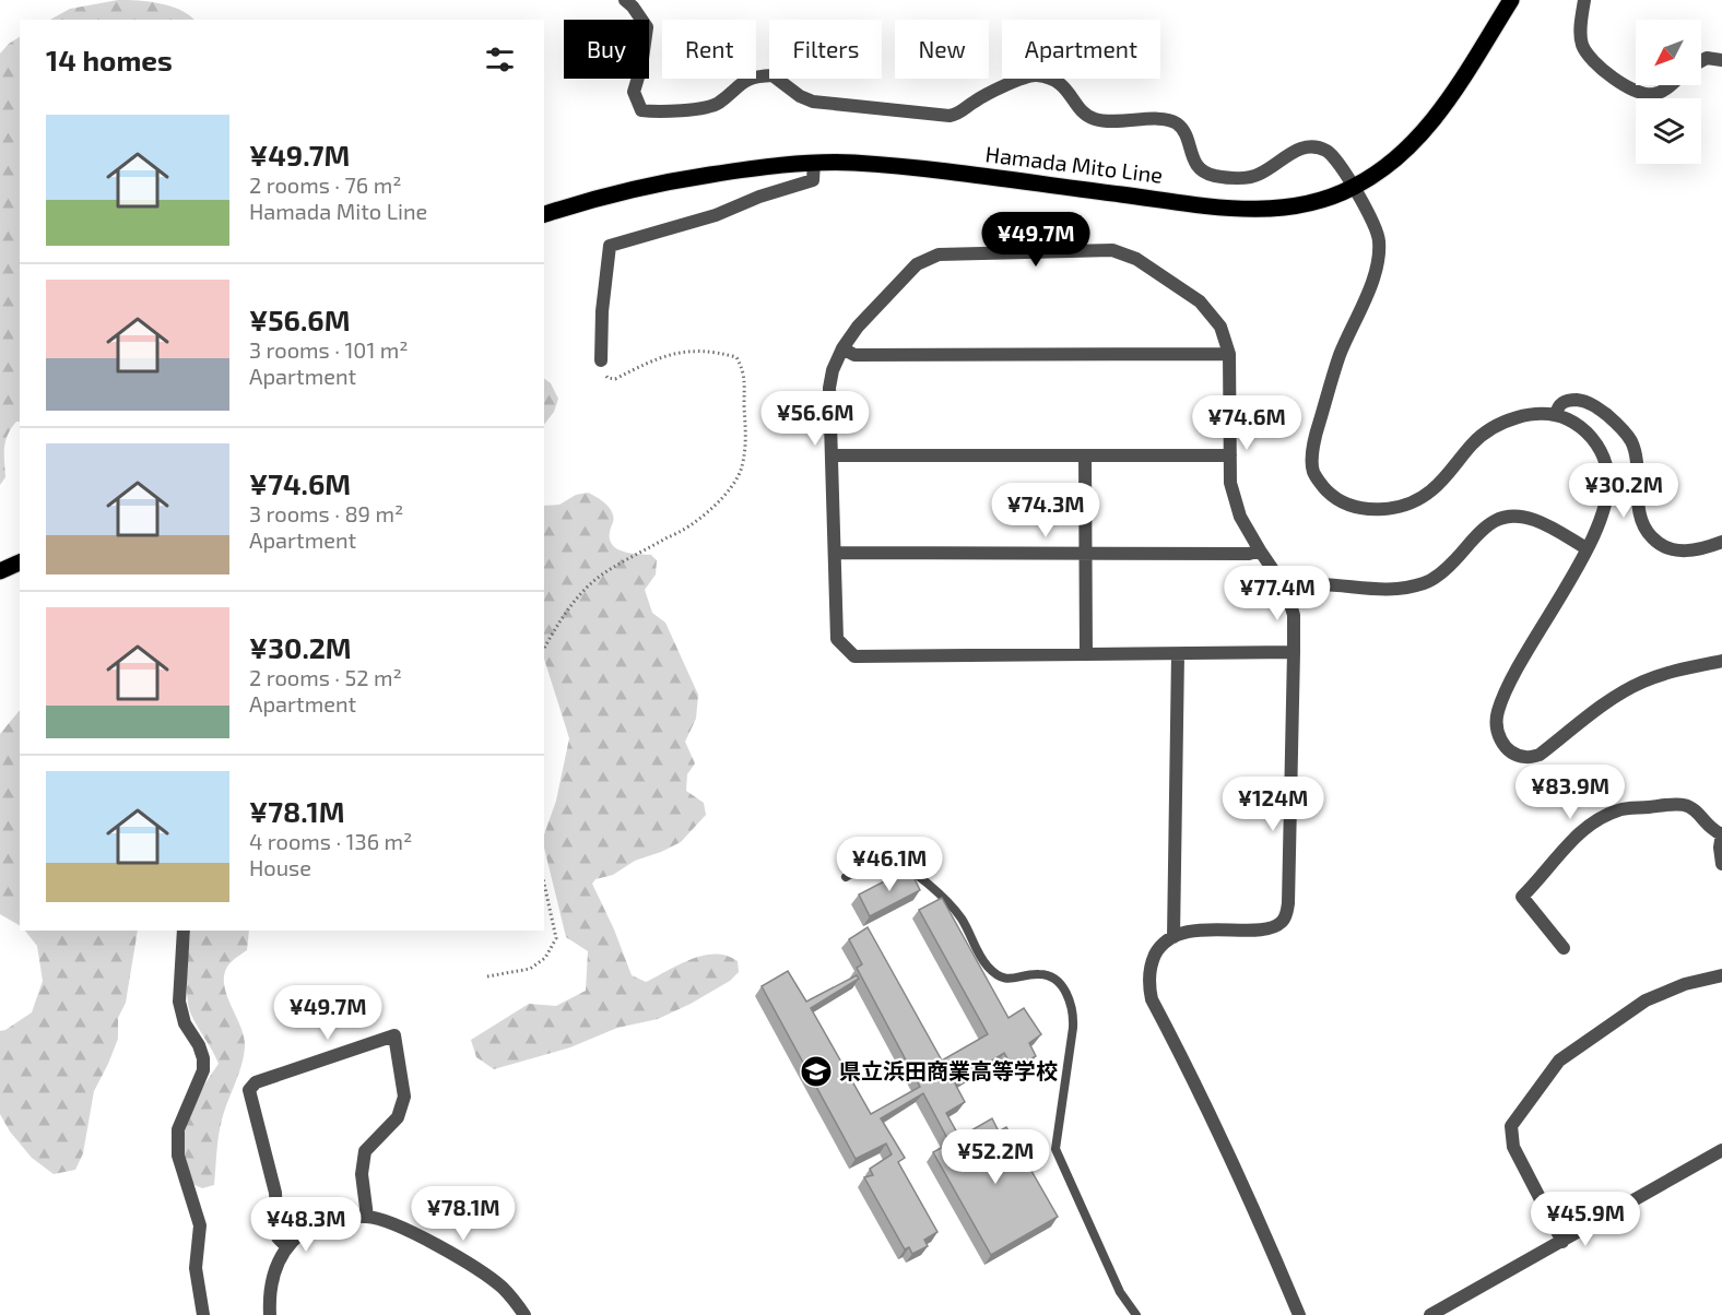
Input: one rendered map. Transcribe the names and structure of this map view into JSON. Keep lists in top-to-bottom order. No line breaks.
{"streets":{"main road":["Hamada Mito Line"]},"places":{"school or university":["県立浜田商業高等学校"]},"north":"bottom left","page":{"chip":["Buy","Rent","Filters","New","Apartment"],"heading":"14 homes","list":[{"name":"¥49.7M","note":"2 rooms · 76 m² · Hamada Mito Line"},{"name":"¥56.6M","note":"3 rooms · 101 m² · Apartment"},{"name":"¥74.6M","note":"3 rooms · 89 m² · Apartment"},{"name":"¥30.2M","note":"2 rooms · 52 m² · Apartment"},{"name":"¥78.1M","note":"4 rooms · 136 m² · House"}],"price":["¥49.7M","¥56.6M","¥74.6M","¥30.2M","¥74.3M","¥77.4M","¥83.9M","¥124M","¥46.1M","¥49.7M","¥52.2M","¥78.1M","¥45.9M","¥48.3M"]}}
